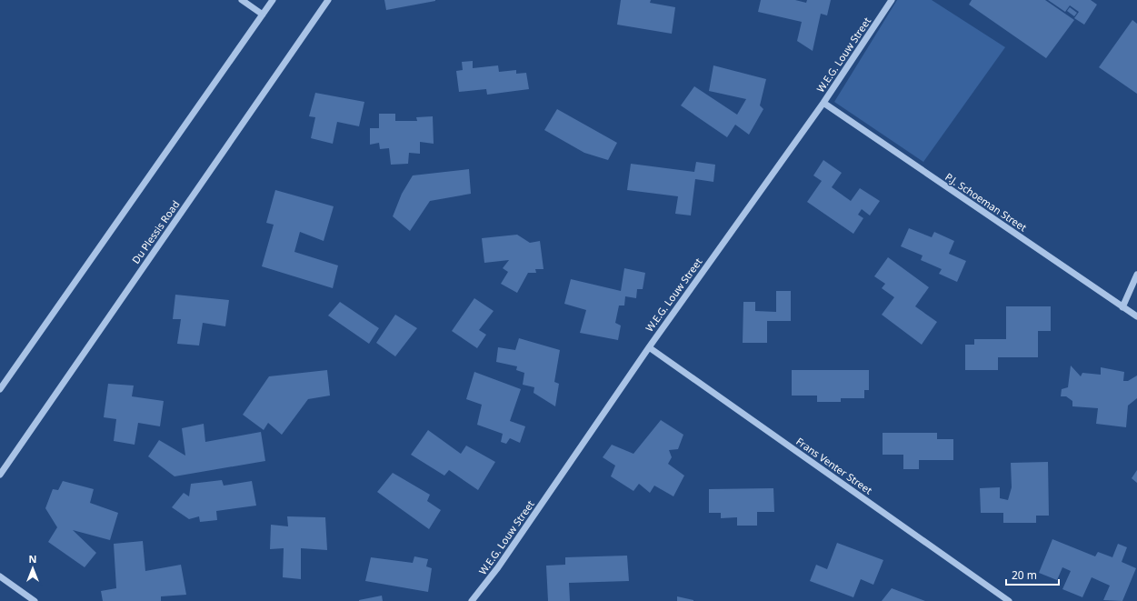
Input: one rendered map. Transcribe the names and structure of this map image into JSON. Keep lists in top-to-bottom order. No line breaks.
{"streets":{"street":["W.E.G. Louw Street","P.J. Schoeman Street","Du Plessis Road","Frans Venter Street"]},"crossings":[["W.E.G. Louw Street","P.J. Schoeman Street"],["W.E.G. Louw Street","Frans Venter Street"]],"scale_bar":"20 m","north":"top"}
